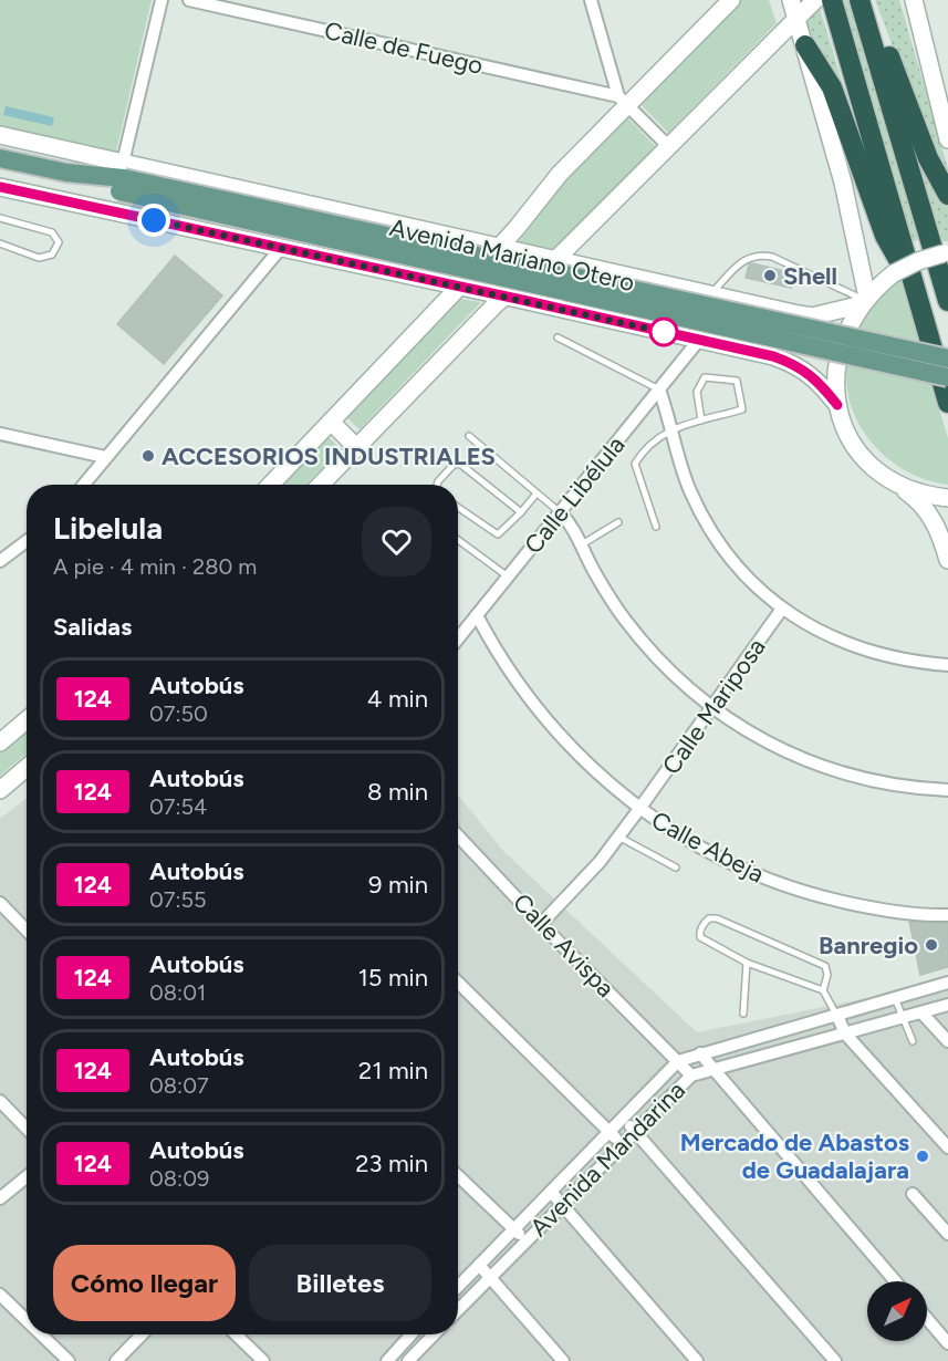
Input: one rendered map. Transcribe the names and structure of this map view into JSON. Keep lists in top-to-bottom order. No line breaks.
{"streets":{"main road":["Avenida Mariano Otero"],"street":["Calle de Fuego","Calle Libélula","Calle Mariposa","Calle Abeja","Calle Avispa","Avenida Mandarina"]},"crossings":[["Avenida Mariano Otero","Calle Libélula"],["Calle Libélula","Calle Abeja"],["Calle Mariposa","Calle Abeja"],["Calle Mariposa","Calle Avispa"],["Calle Avispa","Avenida Mandarina"]],"places":["Shell","ACCESORIOS INDUSTRIALES","Banregio","Mercado de Abastos de Guadalajara"],"lines":["bus line 124"],"north":"top right","page":{"heading":[["Libelula","A pie · 4 min · 280 m"],"Salidas"],"list":[{"mark":"124","name":"Autobús","note":"07:50","value":"4 min"},{"mark":"124","name":"Autobús","note":"07:54","value":"8 min"},{"mark":"124","name":"Autobús","note":"07:55","value":"9 min"},{"mark":"124","name":"Autobús","note":"08:01","value":"15 min"},{"mark":"124","name":"Autobús","note":"08:07","value":"21 min"},{"mark":"124","name":"Autobús","note":"08:09","value":"23 min"}],"buttons":["Cómo llegar","Billetes"]}}
